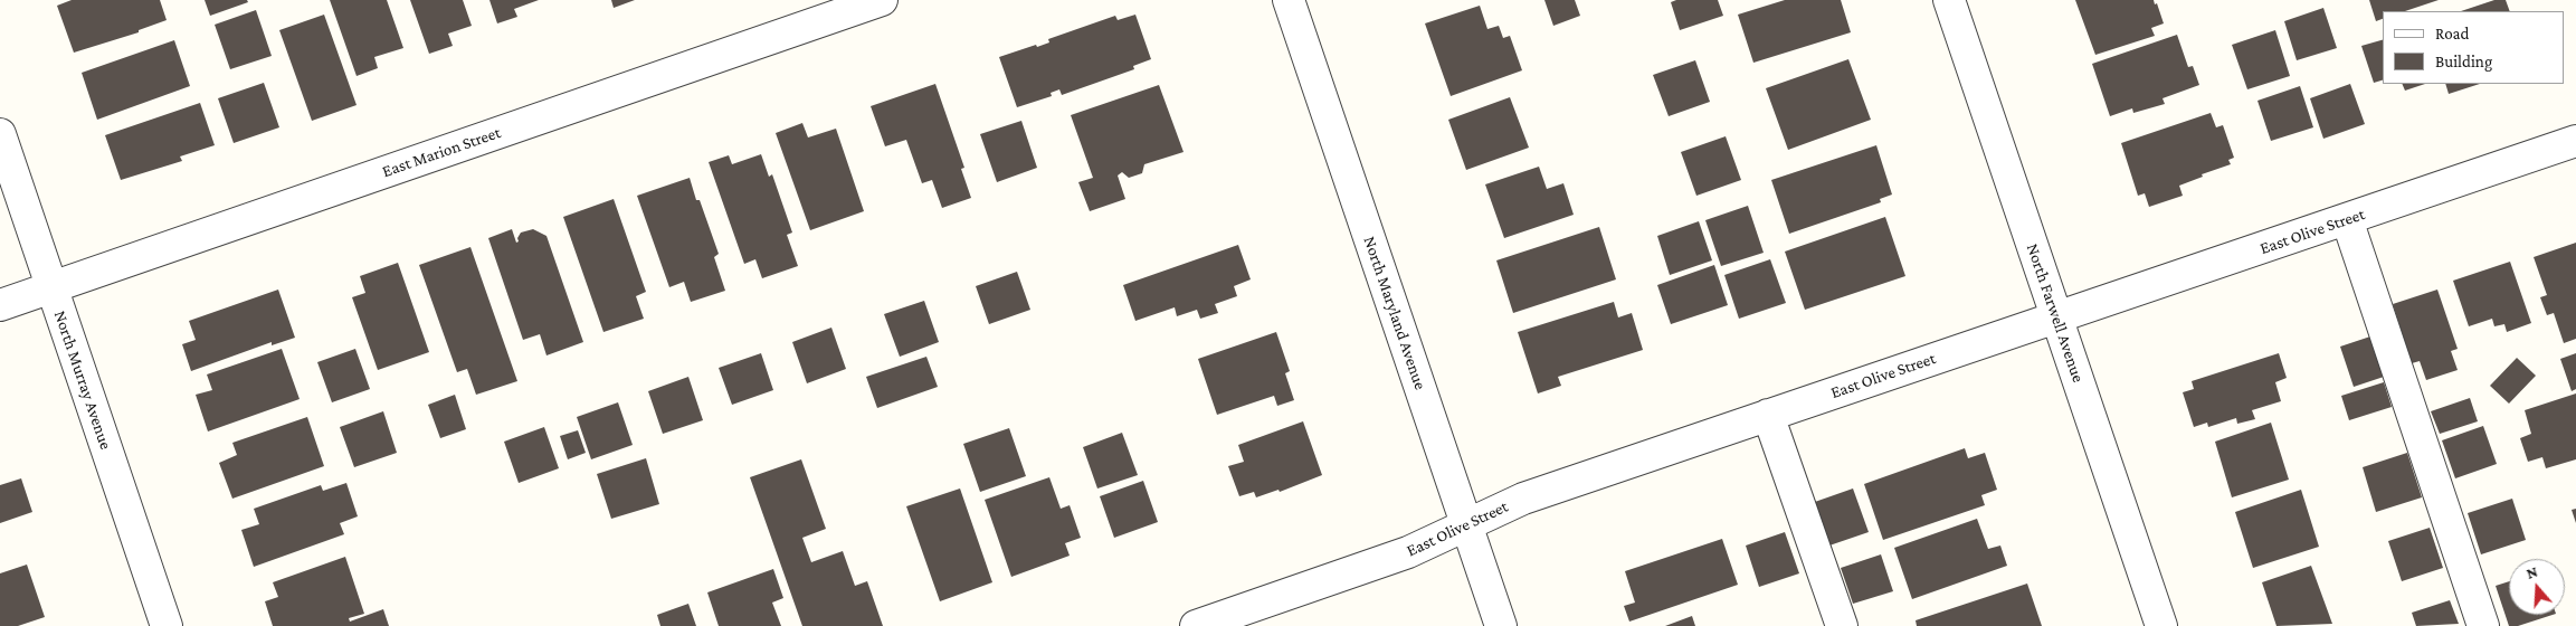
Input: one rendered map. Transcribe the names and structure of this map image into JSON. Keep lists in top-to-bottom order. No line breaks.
{"streets":{"street":["East Marion Street","East Olive Street","North Maryland Avenue","North Farwell Avenue","North Murray Avenue"]},"crossings":[["East Marion Street","North Murray Avenue"],["East Olive Street","North Maryland Avenue"],["East Olive Street","North Farwell Avenue"]],"legend":["Road","Building"],"north":"top"}
